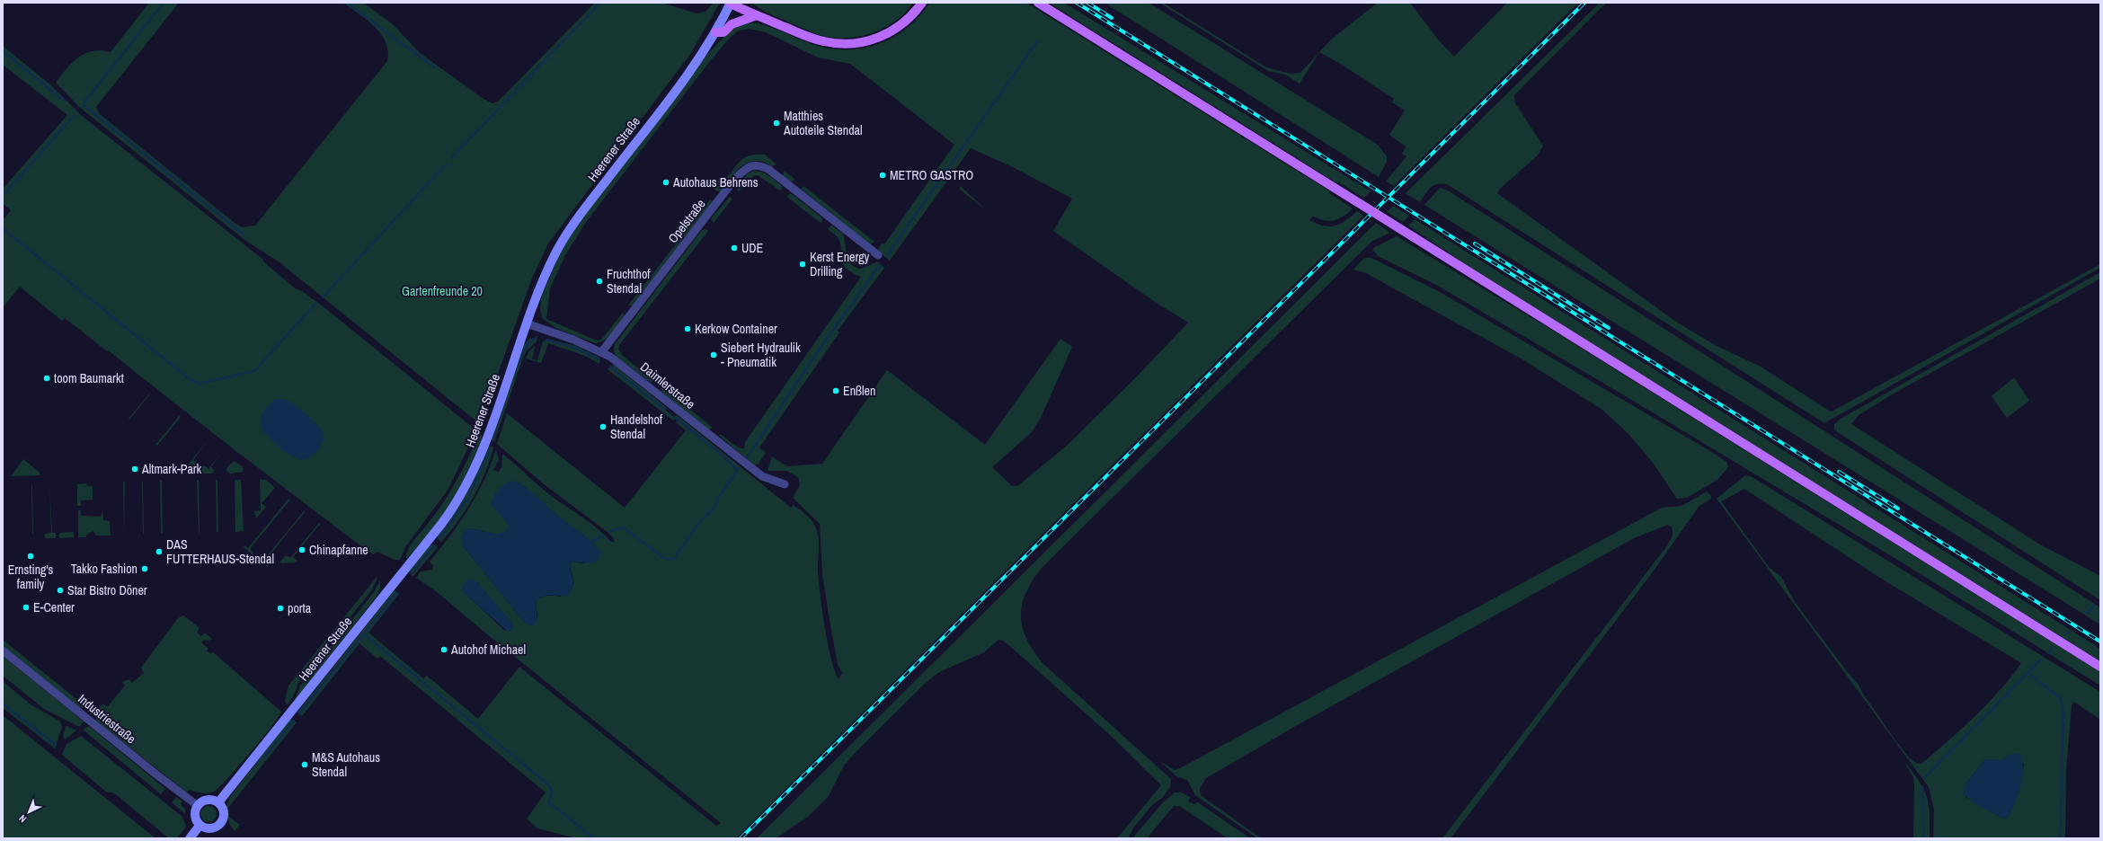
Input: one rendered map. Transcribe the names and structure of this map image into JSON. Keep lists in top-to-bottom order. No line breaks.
{"streets":{"main road":["Heerener Straße"],"street":["Opelstraße","Daimlerstraße","Industriestraße"]},"crossings":[["Heerener Straße","Daimlerstraße"],["Heerener Straße","Industriestraße"],["Opelstraße","Daimlerstraße"]],"parks":["Gartenfreunde 20"],"places":["Matthies Autoteile Stendal","METRO GASTRO","Autohaus Behrens","UDE","Kerst Energy Drilling","Fruchthof Stendal","Kerkow Container","Siebert Hydraulik - Pneumatik","toom Baumarkt","Enßlen","Handelshof Stendal","Altmark-Park","Chinapfanne","DAS FUTTERHAUS-Stendal","Ernsting's family","Takko Fashion","Star Bistro Döner","E-Center","porta","Autohof Michael","M&S Autohaus Stendal"],"north":"bottom left"}
